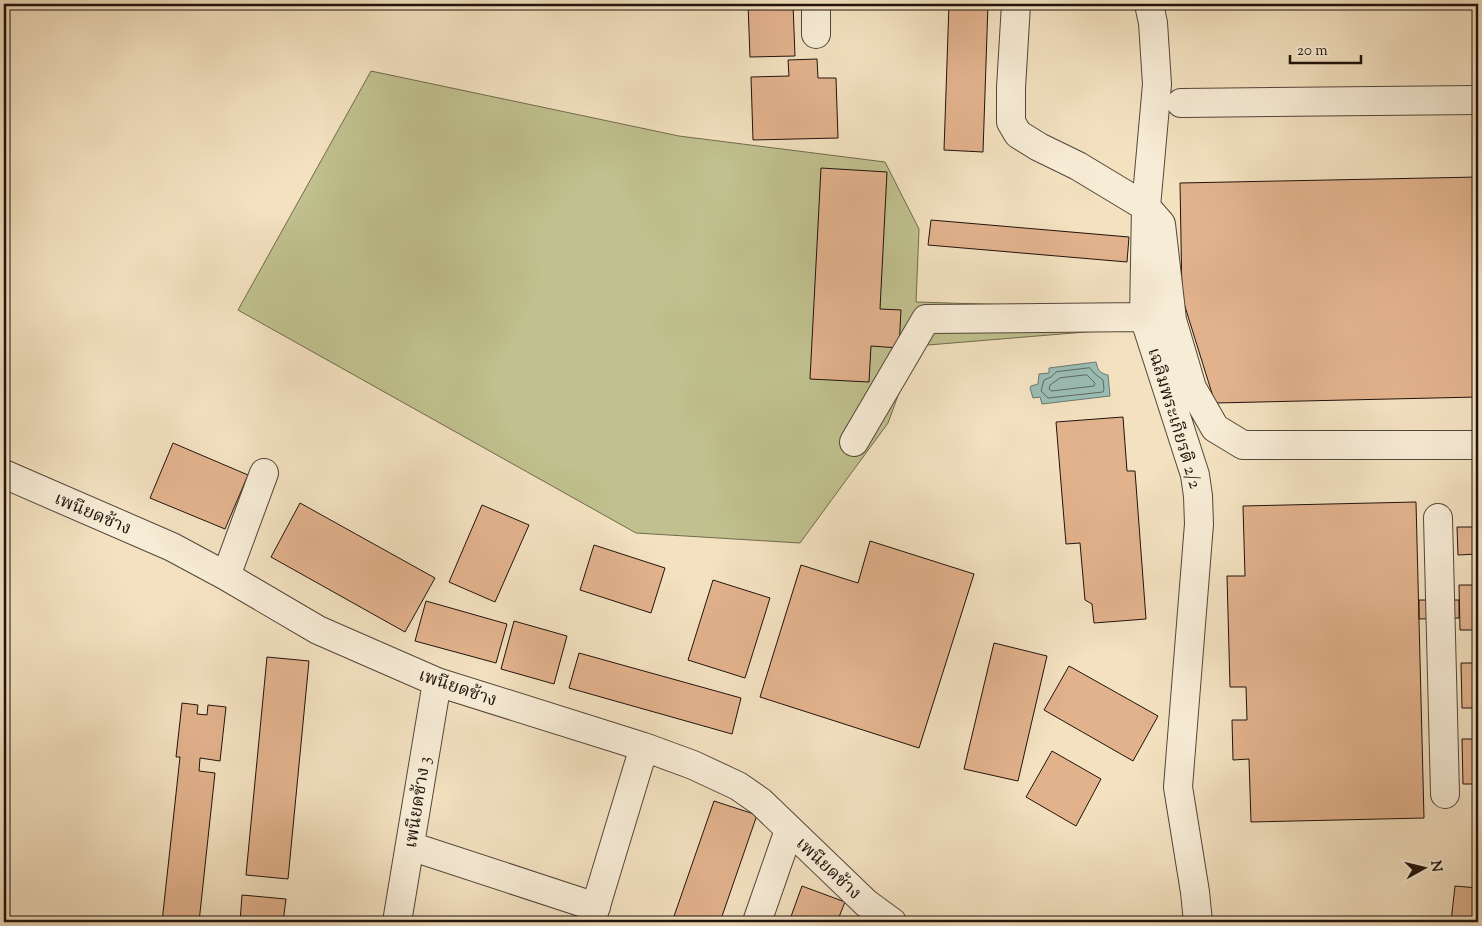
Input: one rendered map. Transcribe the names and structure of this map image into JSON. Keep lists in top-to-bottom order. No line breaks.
{"streets":{"street":["เฉลิมพระเกียรติ 2/2","เพนียดช้าง","เพนียดช้าง 3"]},"crossings":[["เพนียดช้าง","เพนียดช้าง 3"]],"scale_bar":"20 m","north":"right"}
